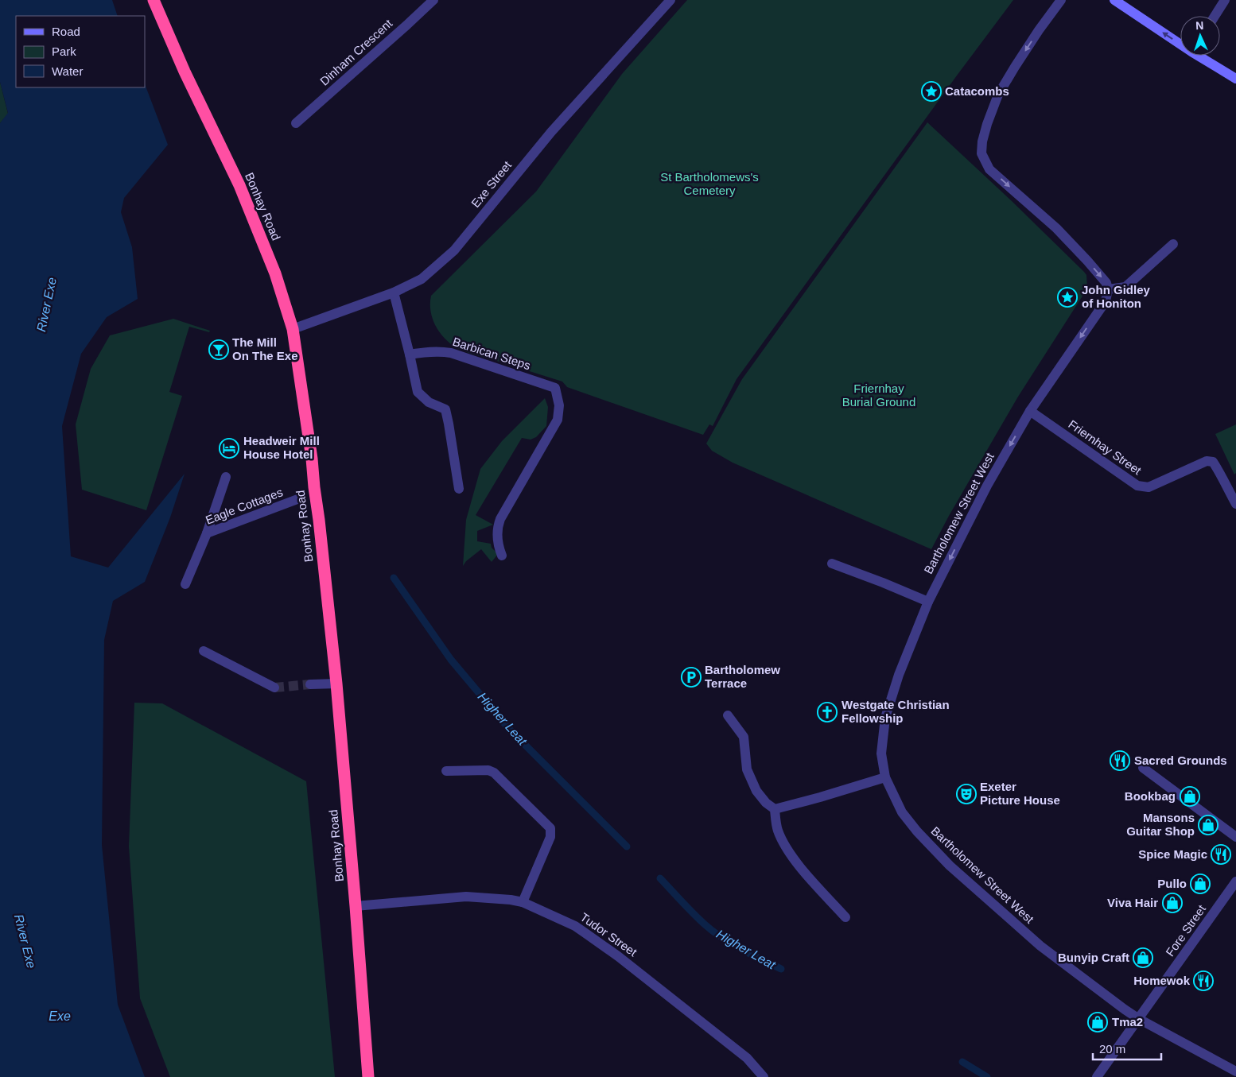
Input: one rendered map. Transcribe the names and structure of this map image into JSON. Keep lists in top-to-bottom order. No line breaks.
{"streets":{"highway":["Bonhay Road"],"street":["Dinham Crescent","Exe Street","Barbican Steps","Friernhay Street","Eagle Cottages","Bartholomew Street West","Fore Street","Tudor Street"]},"crossings":[["Exe Street","Bonhay Road"],["Bonhay Road","Tudor Street"],["Friernhay Street","Bartholomew Street West"],["Bartholomew Street West","Fore Street"]],"one_way":["Bartholomew Street West"],"water":["River Exe","Higher Leat","Exe"],"parks":["St Bartholomews's Cemetery","Friernhay Burial Ground"],"places":{"place":["Catacombs","John Gidley of Honiton"],"bar":["The Mill On The Exe"],"hotel":["Headweir Mill House Hotel"],"parking":["Bartholomew Terrace"],"church":["Westgate Christian Fellowship"],"restaurant":["Sacred Grounds","Spice Magic","Homewok"],"theatre":["Exeter Picture House"],"shop":["Bookbag","Mansons Guitar Shop","Pullo","Viva Hair","Bunyip Craft","Tma2"]},"legend":["Road","Park","Water"],"scale_bar":"20 m","north":"top"}
